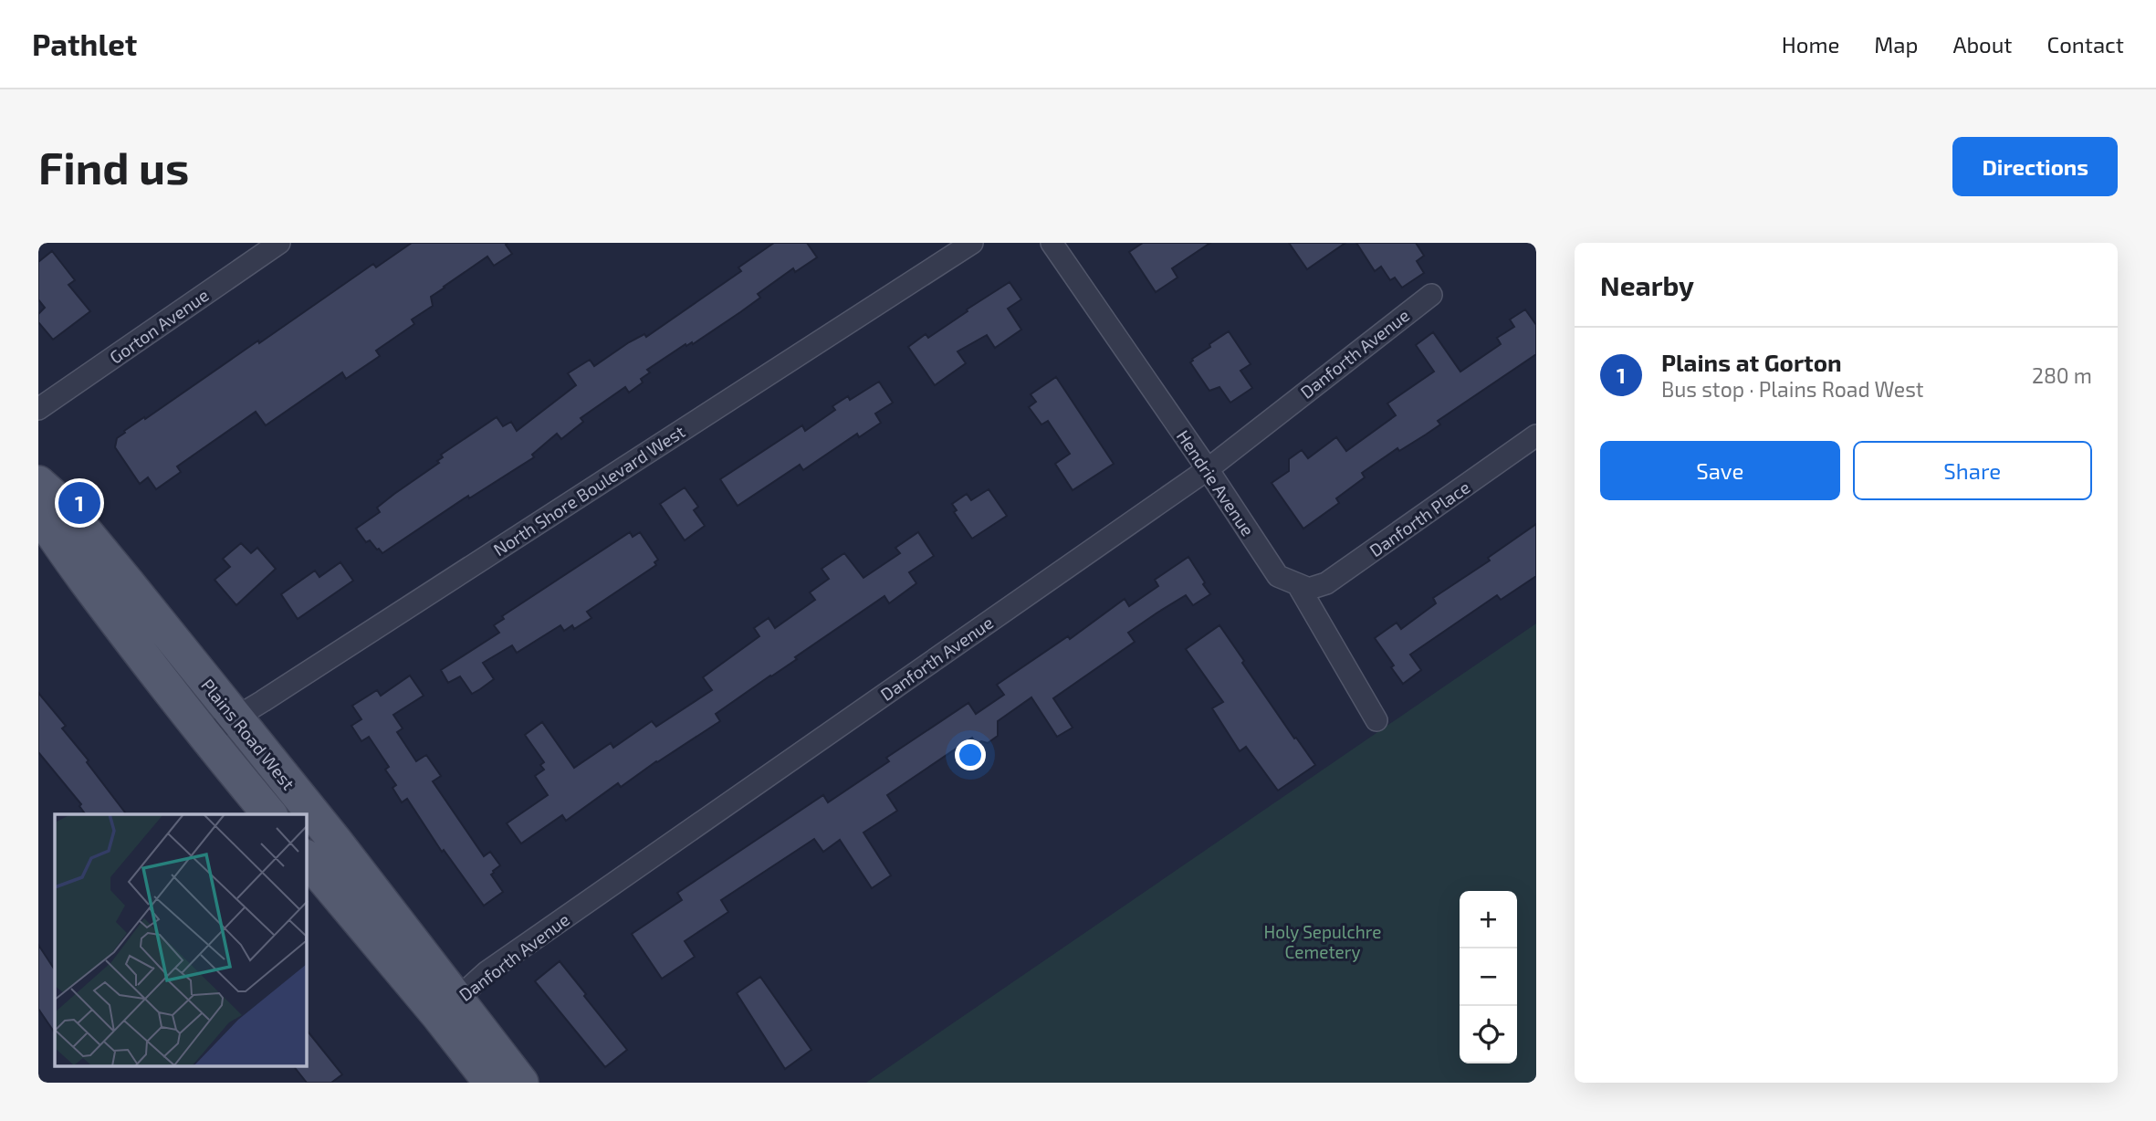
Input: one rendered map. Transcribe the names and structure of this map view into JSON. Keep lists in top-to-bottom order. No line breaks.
{"streets":{"main road":["Plains Road West"],"street":["Gorton Avenue","Danforth Avenue","Hendrie Avenue","North Shore Boulevard West","Danforth Place"]},"crossings":[["Danforth Avenue","Hendrie Avenue"],["Danforth Avenue","Plains Road West"],["Hendrie Avenue","Danforth Place"],["North Shore Boulevard West","Plains Road West"]],"parks":["Holy Sepulchre Cemetery"],"page":{"header":"Pathlet","nav":["Home","Map","About","Contact"],"buttons":["Directions",["Save","Share"]],"title":"Find us","heading":"Nearby","list":[{"mark":"1","name":"Plains at Gorton","note":"Bus stop · Plains Road West","value":"280 m"}],"pins":"1","map_buttons":["+","−"]}}
